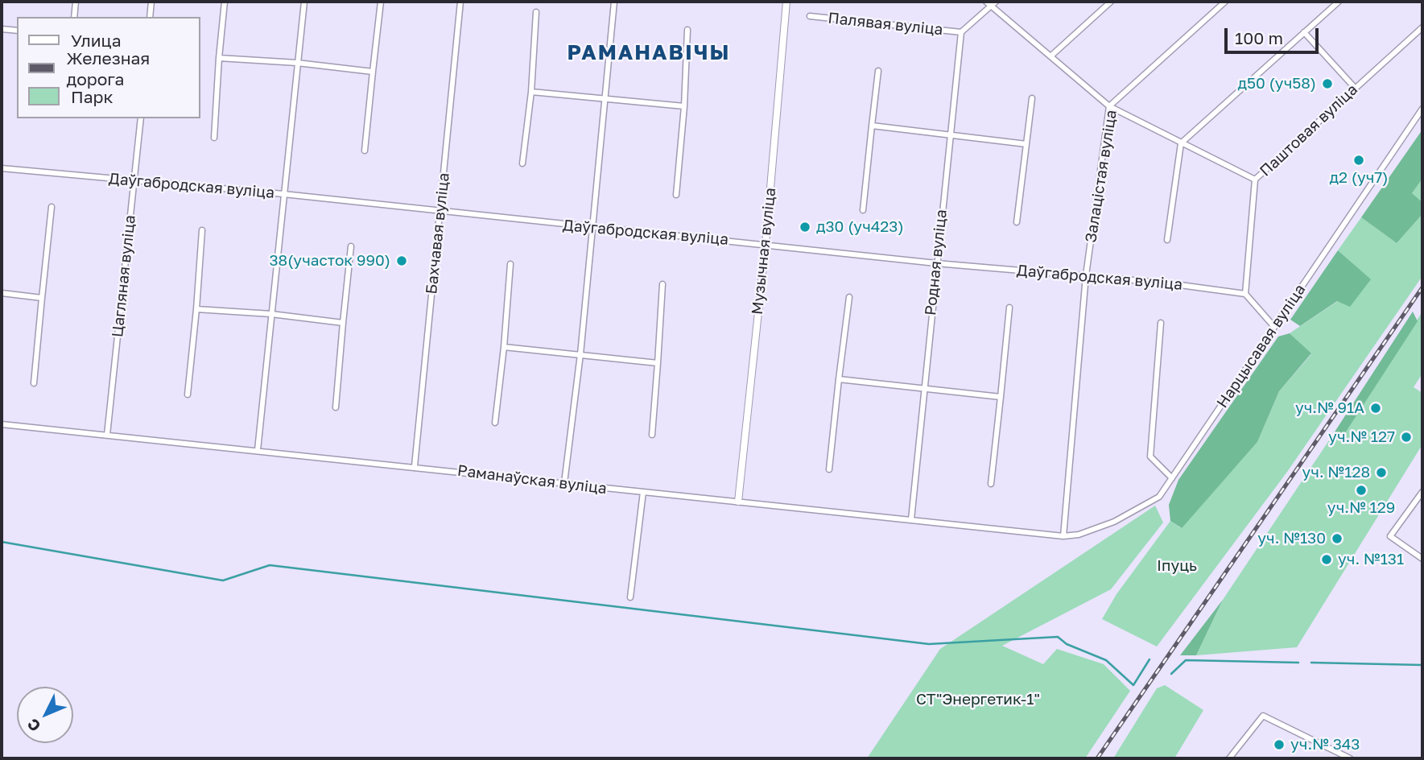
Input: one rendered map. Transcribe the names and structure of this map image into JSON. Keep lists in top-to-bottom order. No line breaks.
{"streets":{"street":["Палявая вуліца","Паштовая вуліца","Залацістая вуліца","Даўгабродская вуліца","Бахчавая вуліца","Музычная вуліца","Родная вуліца","Цагляная вуліца","Нарцысавая вуліца","Раманаўская вуліца"]},"crossings":[["Палявая вуліца","Родная вуліца"],["Паштовая вуліца","Даўгабродская вуліца"],["Залацістая вуліца","Даўгабродская вуліца"],["Залацістая вуліца","Нарцысавая вуліца"],["Залацістая вуліца","Раманаўская вуліца"],["Даўгабродская вуліца","Бахчавая вуліца"],["Даўгабродская вуліца","Музычная вуліца"],["Даўгабродская вуліца","Родная вуліца"],["Даўгабродская вуліца","Цагляная вуліца"],["Бахчавая вуліца","Раманаўская вуліца"],["Музычная вуліца","Раманаўская вуліца"],["Родная вуліца","Раманаўская вуліца"],["Цагляная вуліца","Раманаўская вуліца"],["Нарцысавая вуліца","Раманаўская вуліца"]],"districts":["РАМАНАВІЧЫ"],"parks":["Іпуць","СТ\"Энергетик-1\""],"places":["д50 (уч58)","д2 (уч7)","д30 (уч423)","38(участок 990)","уч.№ 91А","уч.№ 127","уч. №128","уч.№ 129","уч. №130","уч. №131","уч.№ 343"],"legend":["Улица","Железная дорога","Парк"],"scale_bar":"100 m","north":"bottom left"}
